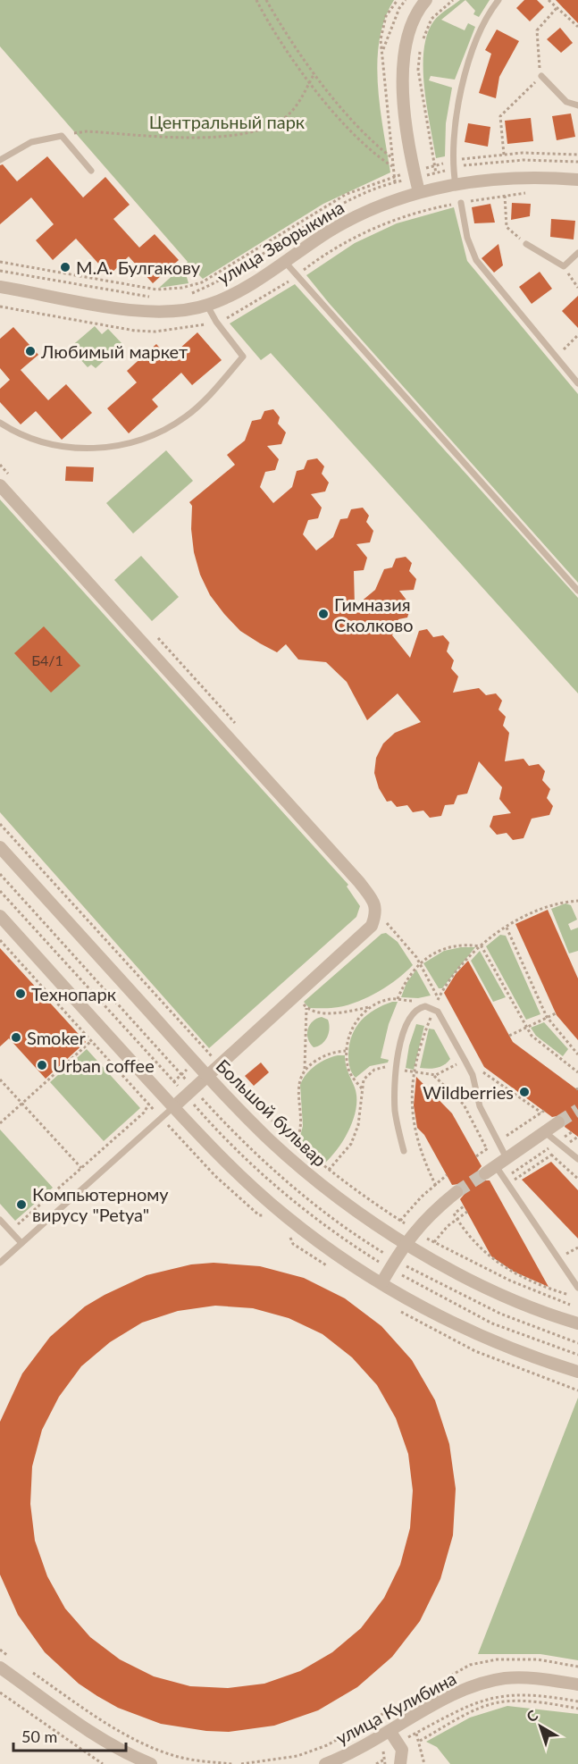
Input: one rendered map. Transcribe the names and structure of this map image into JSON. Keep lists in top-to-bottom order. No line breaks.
{"streets":{"street":["улица Зворыкина","Большой бульвар","улица Кулибина"]},"parks":["Центральный парк"],"places":["М.А. Булгакову","Любимый маркет","Гимназия Сколково","Технопарк","Smoker","Urban coffee","Wildberries","Компьютерному вирусу \"Petya\""],"house_numbers":["Б4/1"],"scale_bar":"50 m","north":"top left"}
